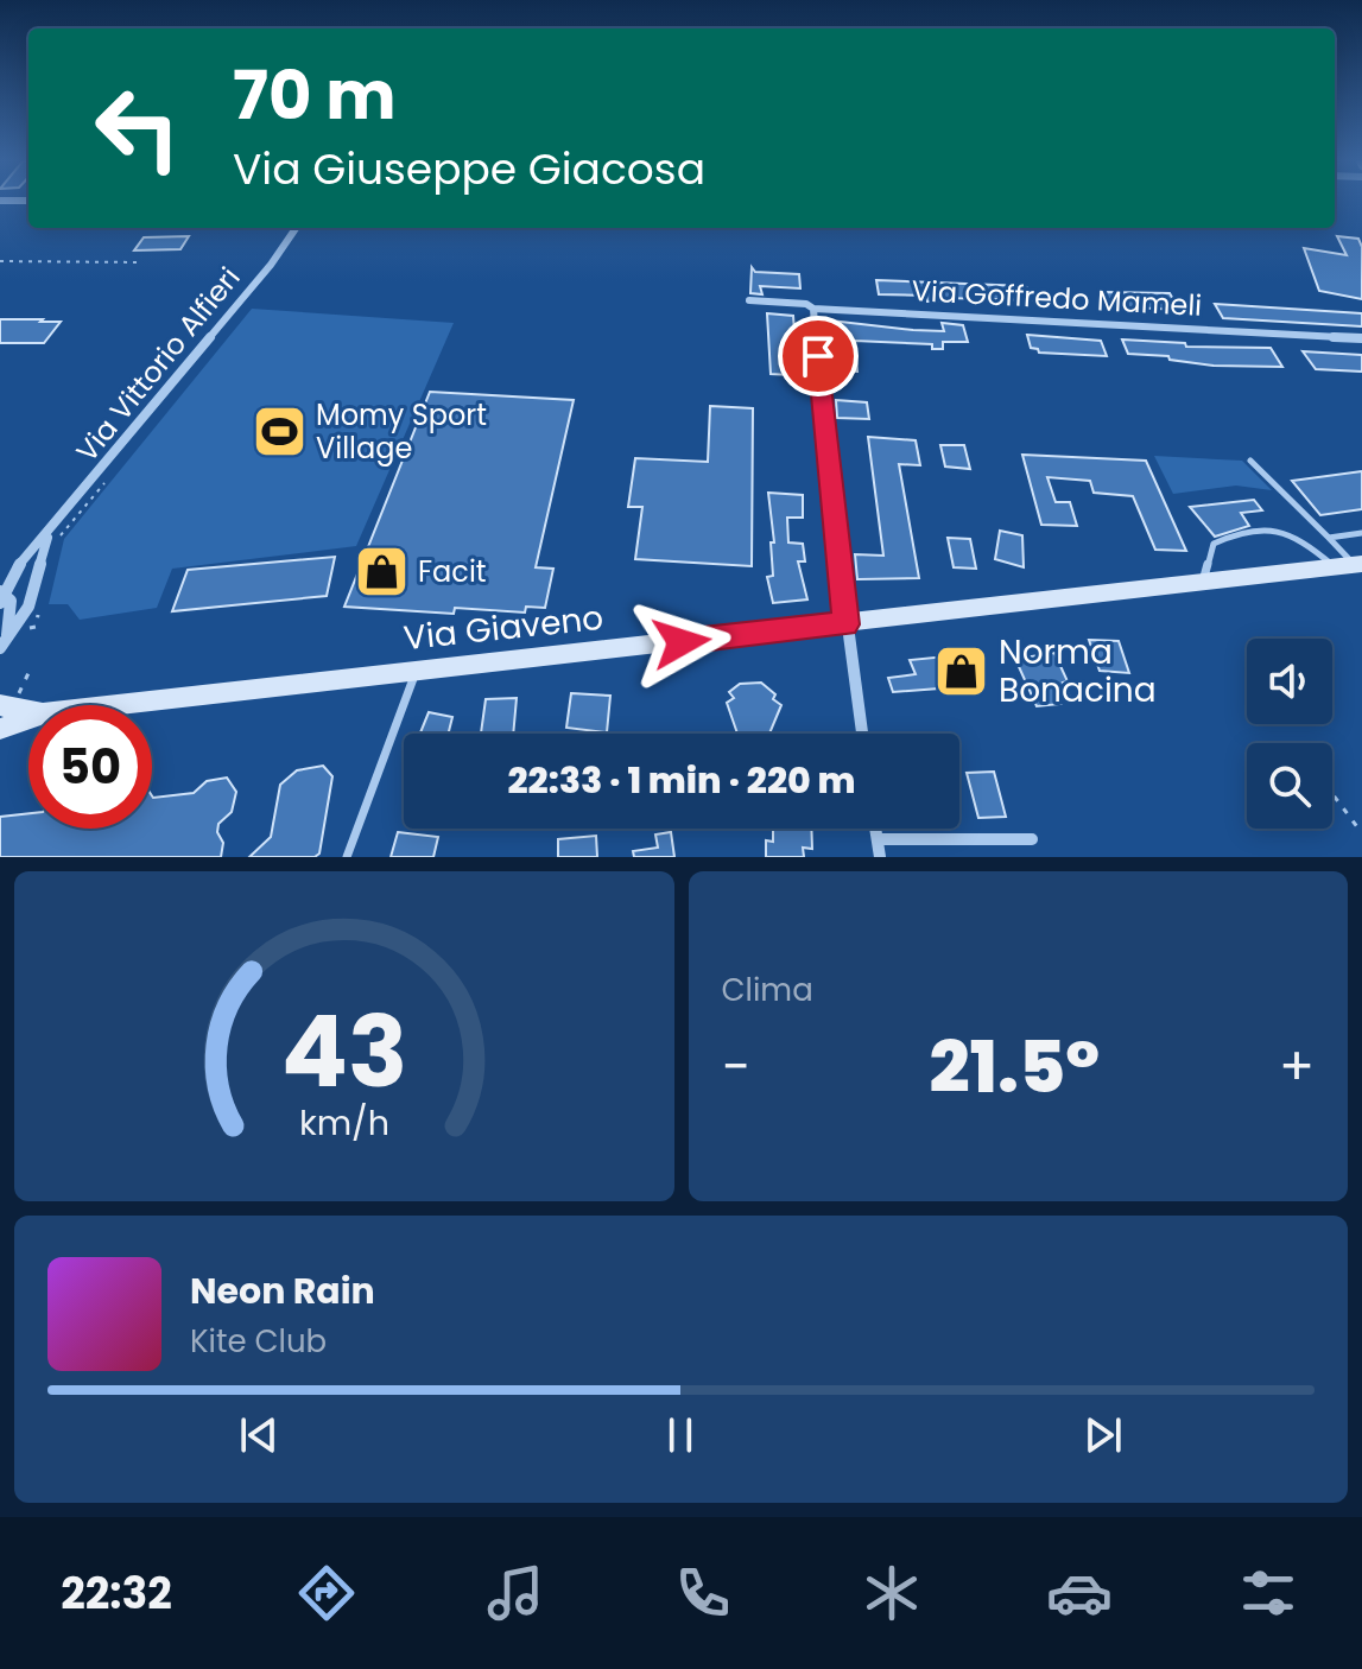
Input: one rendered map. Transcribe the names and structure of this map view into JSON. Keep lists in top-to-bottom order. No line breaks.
{"streets":{"main road":["Via Giaveno"],"street":["Via Goffredo Mameli","Via Vittorio Alfieri"]},"places":{"sports":["Momy Sport Village"],"shop":["Facit","Norma Bonacina"]},"page":{"turn":["70 m","Via Giuseppe Giacosa"],"limit":"50","trip":"22:33 · 1 min · 220 m","tile":"Clima","heat":["−","21.5°","+"],"song":["Neon Rain","Kite Club"],"tabs":"22:32","gauge":["43","km/h"]}}
